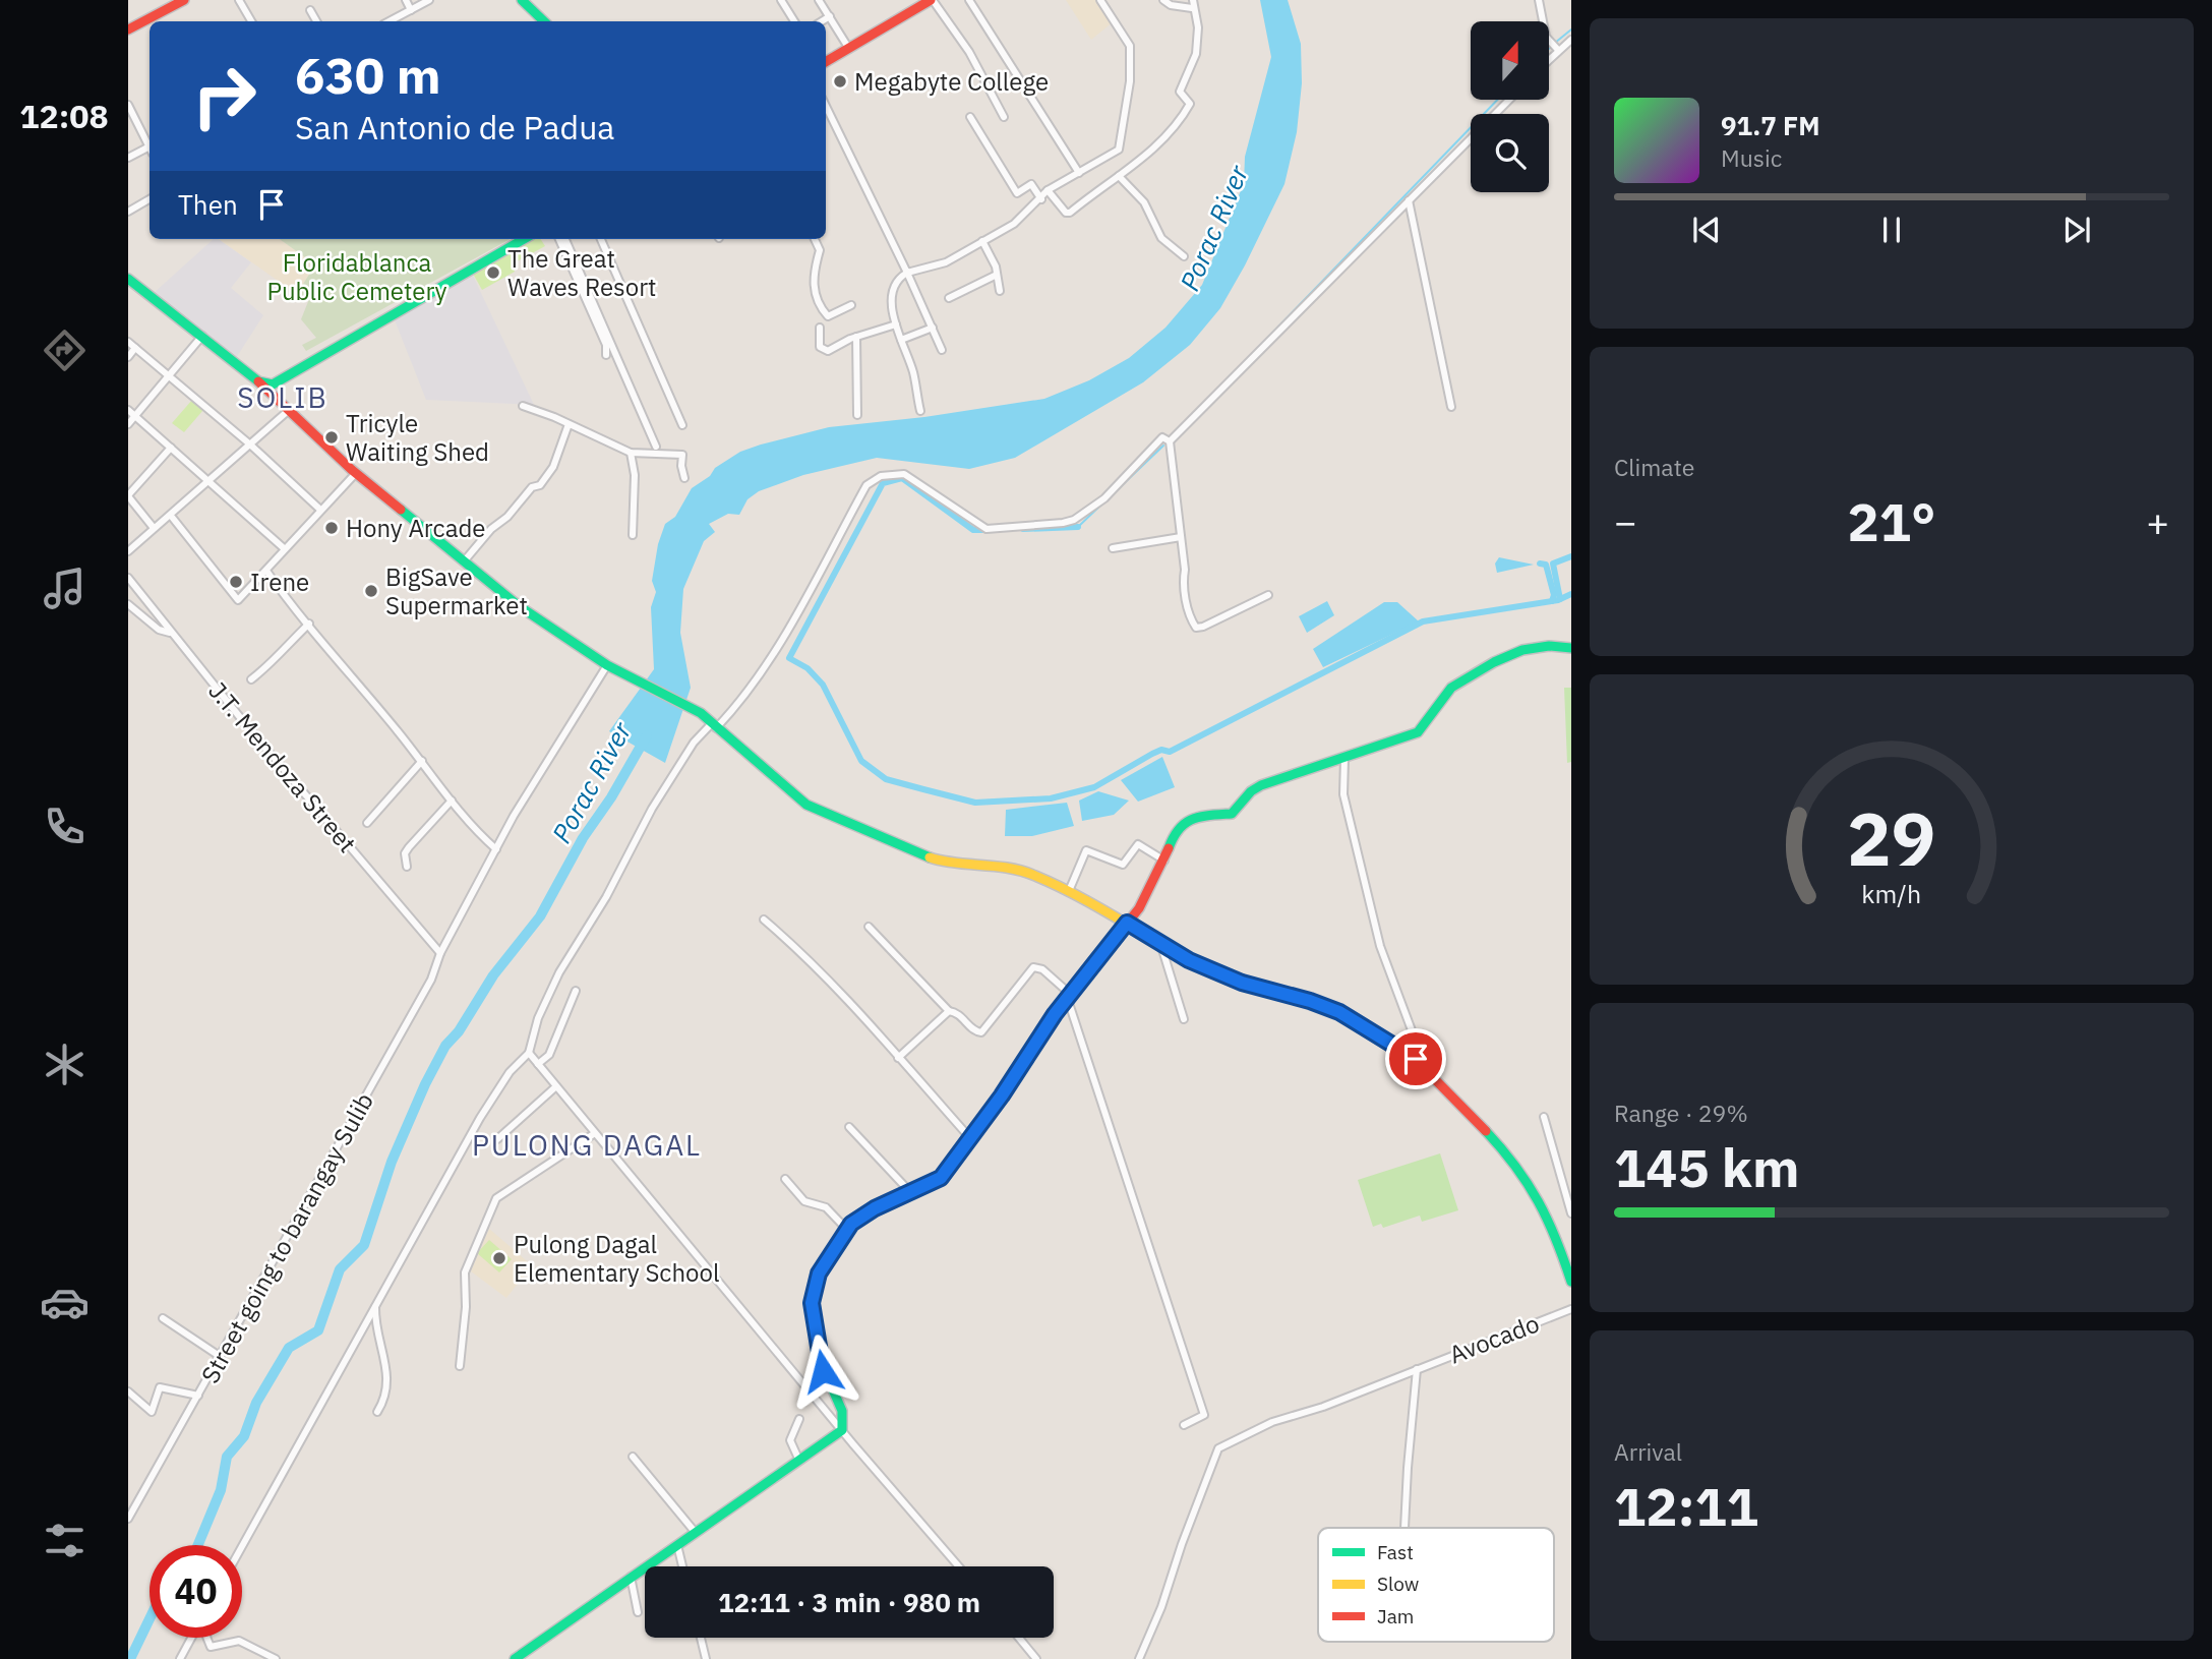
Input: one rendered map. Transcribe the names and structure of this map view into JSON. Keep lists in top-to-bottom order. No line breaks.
{"streets":{"street":["J.T. Mendoza Street","Street going to barangay Sulib","Avocado"]},"crossings":[["J.T. Mendoza Street","Street going to barangay Sulib"]],"districts":["SOLIB","PULONG DAGAL"],"water":["Porac River"],"parks":["Floridablanca Public Cemetery"],"places":["Megabyte College","The Great Waves Resort","Tricyle Waiting Shed","Hony Arcade","Irene","BigSave Supermarket","Pulong Dagal Elementary School"],"legend":["Fast","Slow","Jam"],"north":"top","page":{"tabs":"12:08","turn":["630 m","San Antonio de Padua"],"song":["91.7 FM","Music"],"then":"Then","tile":["Climate",["Range · 29%","145 km"],["Arrival","12:11"]],"heat":["−","21°","+"],"limit":"40","trip":"12:11 · 3 min · 980 m","gauge":["29","km/h"]}}
